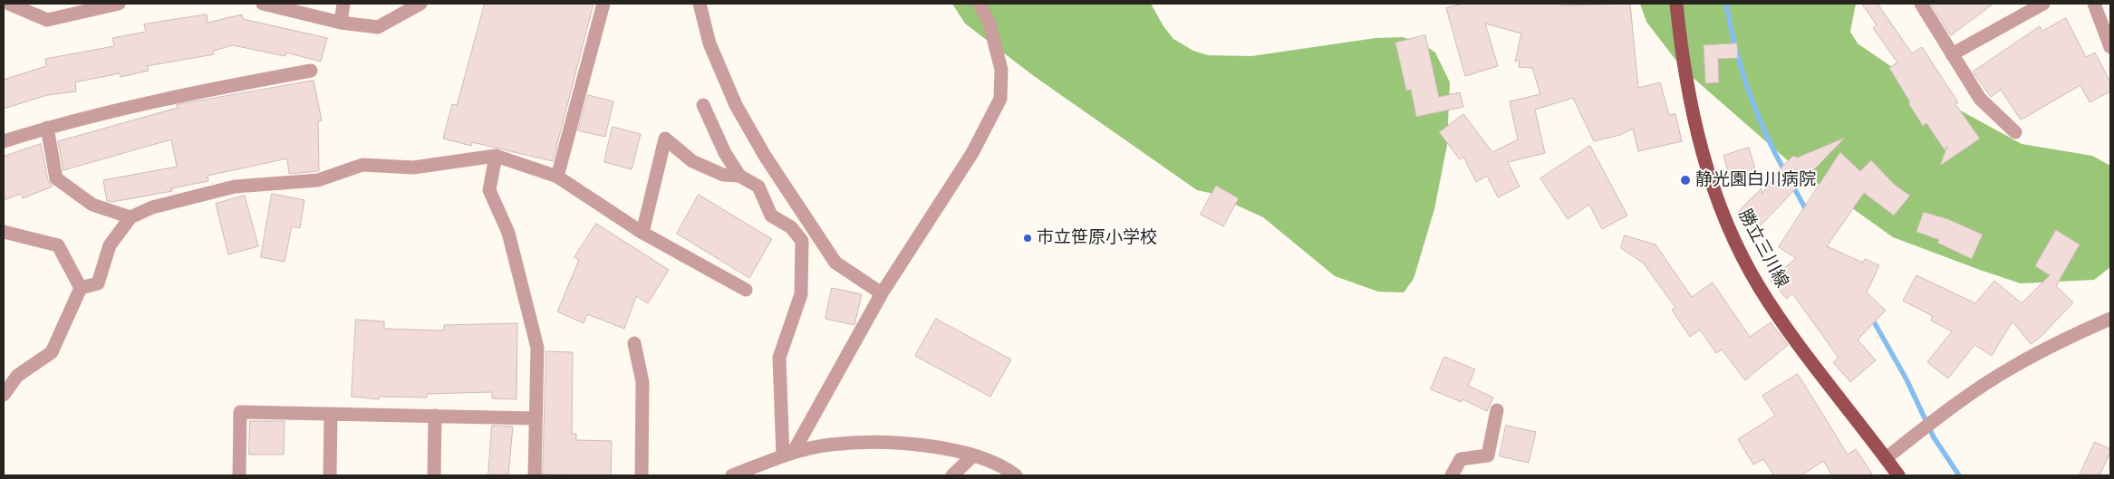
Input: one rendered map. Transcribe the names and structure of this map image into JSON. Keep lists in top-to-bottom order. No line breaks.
{"streets":{"main road":["勝立三川線"]},"places":["静光園白川病院","市立笹原小学校"]}
